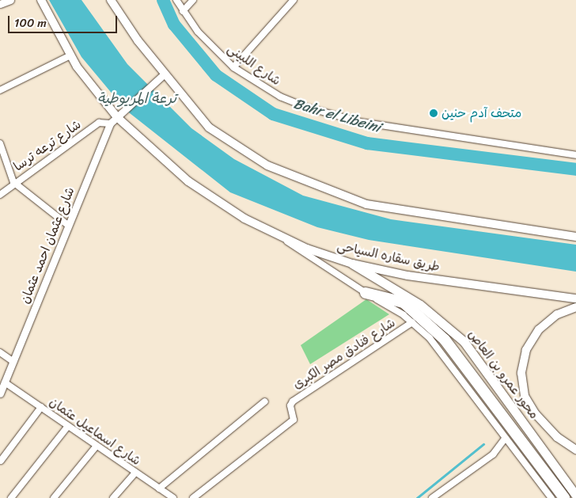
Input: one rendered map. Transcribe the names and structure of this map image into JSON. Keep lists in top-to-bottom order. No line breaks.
{"streets":{"main road":["طريق سقاره السياحى","محور عمرو بن العاص"],"street":["شارع اللبينى","شارع ترعه ترسا","شارع عثمان احمد عثمان","شارع فنادق مصر الكبرى","شارع اسماعيل عثمان"]},"crossings":[["شارع ترعه ترسا","شارع عثمان احمد عثمان"],["شارع عثمان احمد عثمان","طريق سقاره السياحى"],["شارع عثمان احمد عثمان","شارع اسماعيل عثمان"],["طريق سقاره السياحى","محور عمرو بن العاص"]],"water":["ترعة المريوطية","Bahr el Libeini"],"places":["متحف آدم حنين"],"scale_bar":"100 m"}
